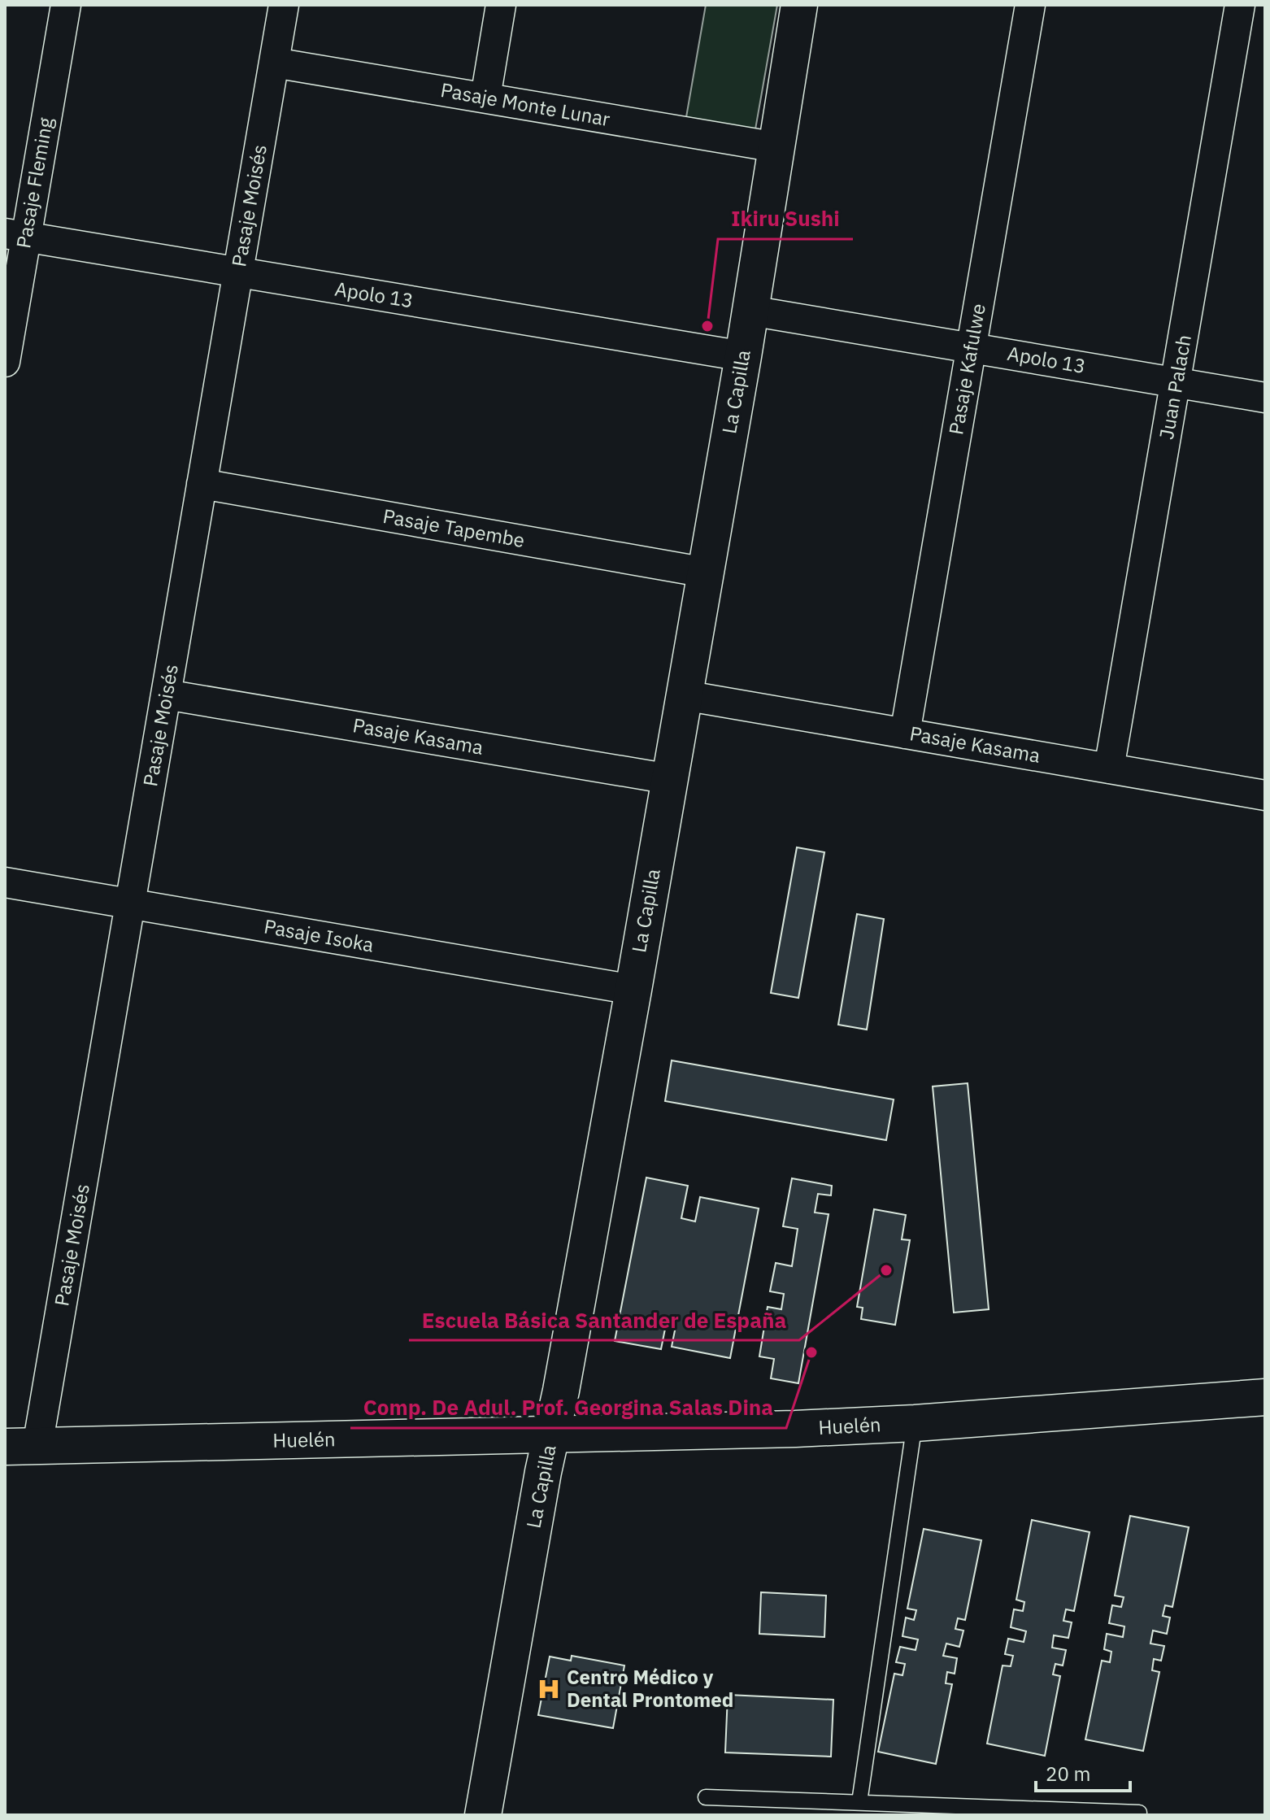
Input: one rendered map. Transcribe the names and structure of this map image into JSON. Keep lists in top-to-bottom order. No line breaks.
{"streets":{"street":["Pasaje Monte Lunar","Pasaje Fleming","Pasaje Moisés","Apolo 13","Pasaje Kafulwe","Juan Palach","La Capilla","Pasaje Tapembe","Pasaje Kasama","Pasaje Isoka","Huelén"]},"crossings":[["Pasaje Monte Lunar","Pasaje Moisés"],["Pasaje Monte Lunar","La Capilla"],["Pasaje Fleming","Apolo 13"],["Pasaje Moisés","Apolo 13"],["Pasaje Moisés","Pasaje Tapembe"],["Pasaje Moisés","Pasaje Kasama"],["Pasaje Moisés","Pasaje Isoka"],["Pasaje Moisés","Huelén"],["Apolo 13","Pasaje Kafulwe"],["Apolo 13","Juan Palach"],["Apolo 13","La Capilla"],["Pasaje Kafulwe","Pasaje Kasama"],["Juan Palach","Pasaje Kasama"],["La Capilla","Pasaje Tapembe"],["La Capilla","Pasaje Kasama"],["La Capilla","Pasaje Isoka"],["La Capilla","Huelén"]],"places":{"other":["Ikiru Sushi","Escuela Básica Santander de España","Comp. De Adul. Prof. Georgina Salas Dina"],"hospital":["Centro Médico y Dental Prontomed"]},"scale_bar":"20 m"}
